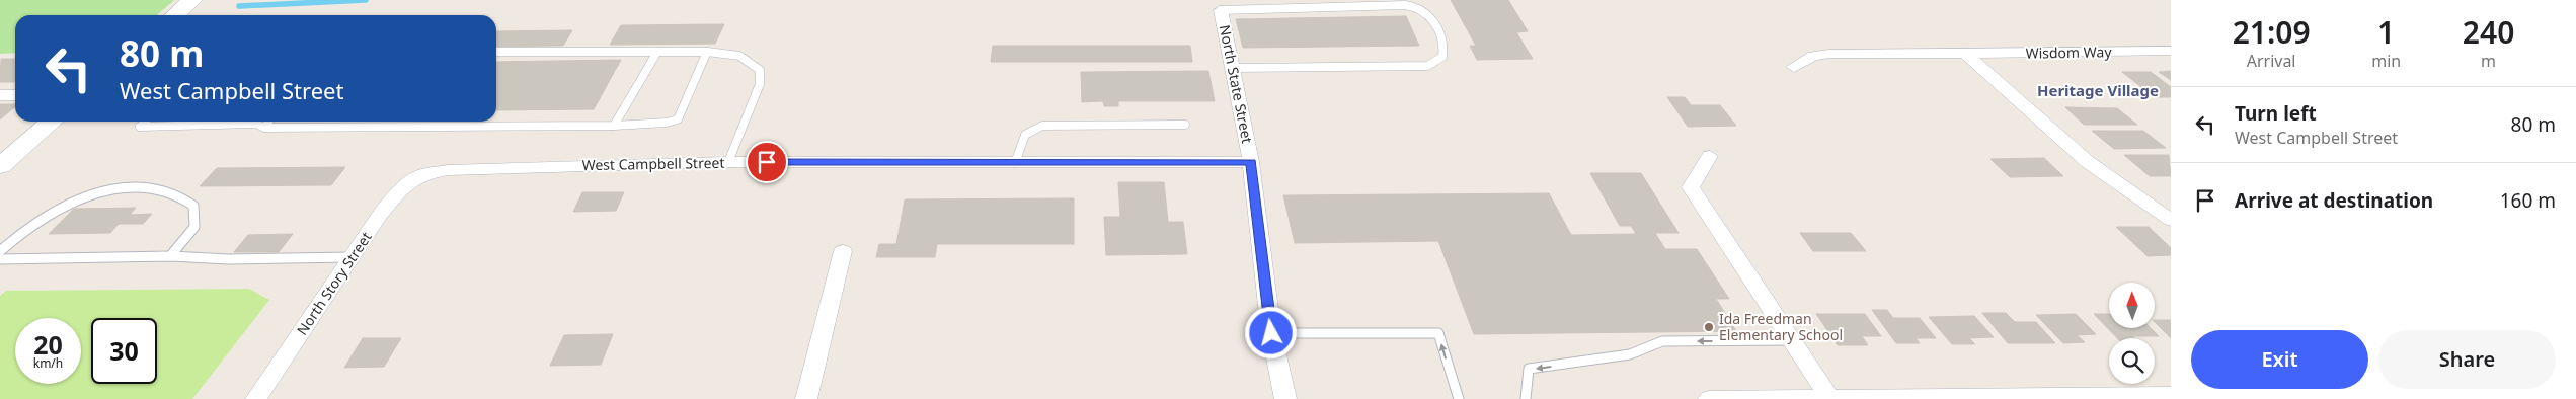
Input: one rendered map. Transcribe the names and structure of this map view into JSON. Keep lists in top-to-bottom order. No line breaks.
{"streets":{"street":["Wisdom Way","North State Street","West Campbell Street","North Story Street"]},"crossings":[["North State Street","West Campbell Street"],["West Campbell Street","North Story Street"]],"districts":["Heritage Village"],"places":["Ida Freedman Elementary School"],"north":"top","page":{"eta":["21:09","Arrival","1","min","240","m"],"turn":["80 m","West Campbell Street"],"list":[{"name":"Turn left","note":"West Campbell Street","value":"80 m"},{"name":"Arrive at destination","value":"160 m"}],"speed":"20 km/h","limit":"30","buttons":["Exit","Share"]}}
